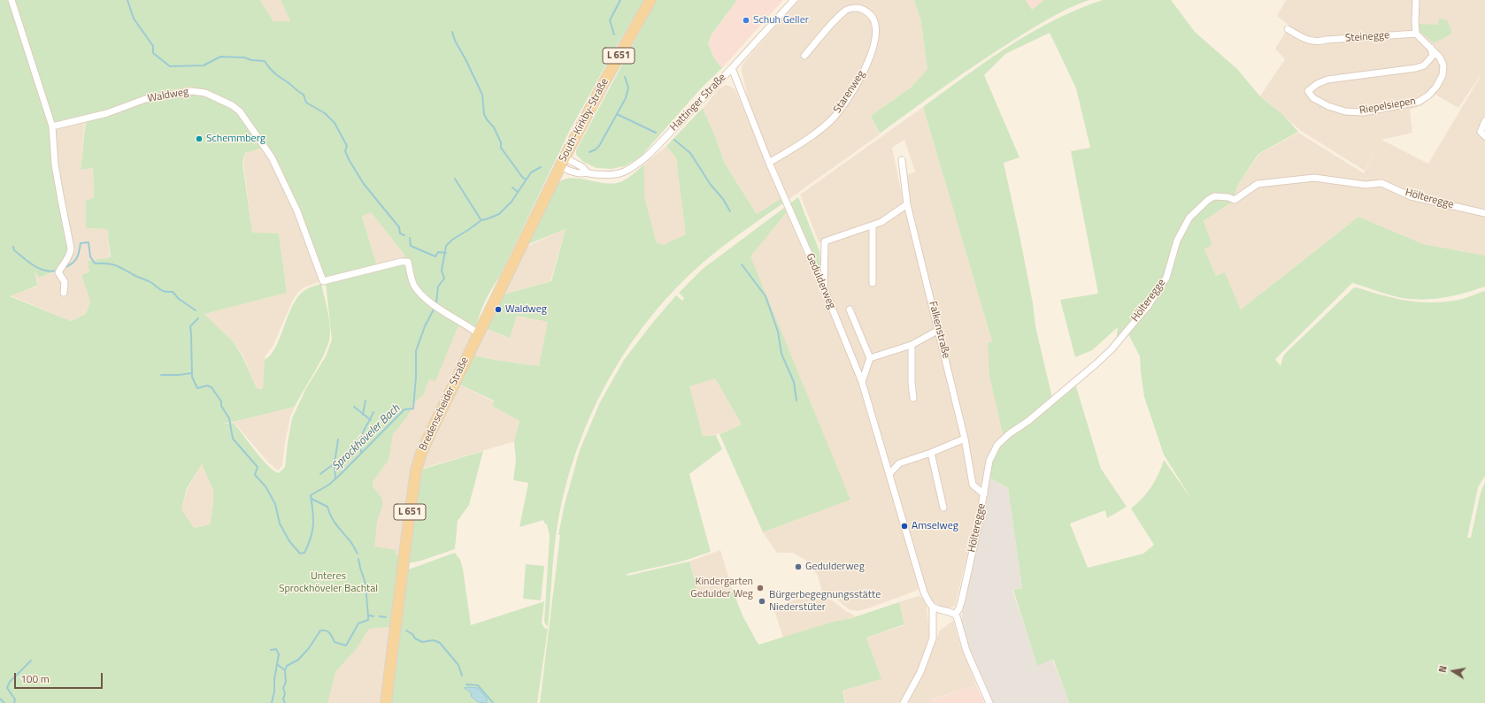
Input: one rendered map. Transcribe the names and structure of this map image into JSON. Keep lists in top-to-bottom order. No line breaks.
{"streets":{"main road":["L 651","South-Kirkby-Straße","Bredenscheider Straße"],"street":["Steinegge","Starenweg","Waldweg","Hattinger Straße","Riepelsiepen","Hölteregge","Gedulderweg","Falkenstraße"]},"crossings":[["Steinegge","Riepelsiepen"],["Starenweg","Gedulderweg"],["Waldweg","Bredenscheider Straße"],["Hattinger Straße","South-Kirkby-Straße"],["Hattinger Straße","Gedulderweg"],["Hattinger Straße","Bredenscheider Straße"],["South-Kirkby-Straße","Bredenscheider Straße"],["Hölteregge","Falkenstraße"]],"water":["Sprockhöveler Bach"],"parks":["Unteres Sprockhöveler Bachtal"],"places":["Schuh Geller","Schemmberg","Waldweg","Amselweg","Gedulderweg","Kindergarten Gedulder Weg","Bürgerbegegnungsstätte Niederstüter"],"scale_bar":"100 m","north":"left"}
